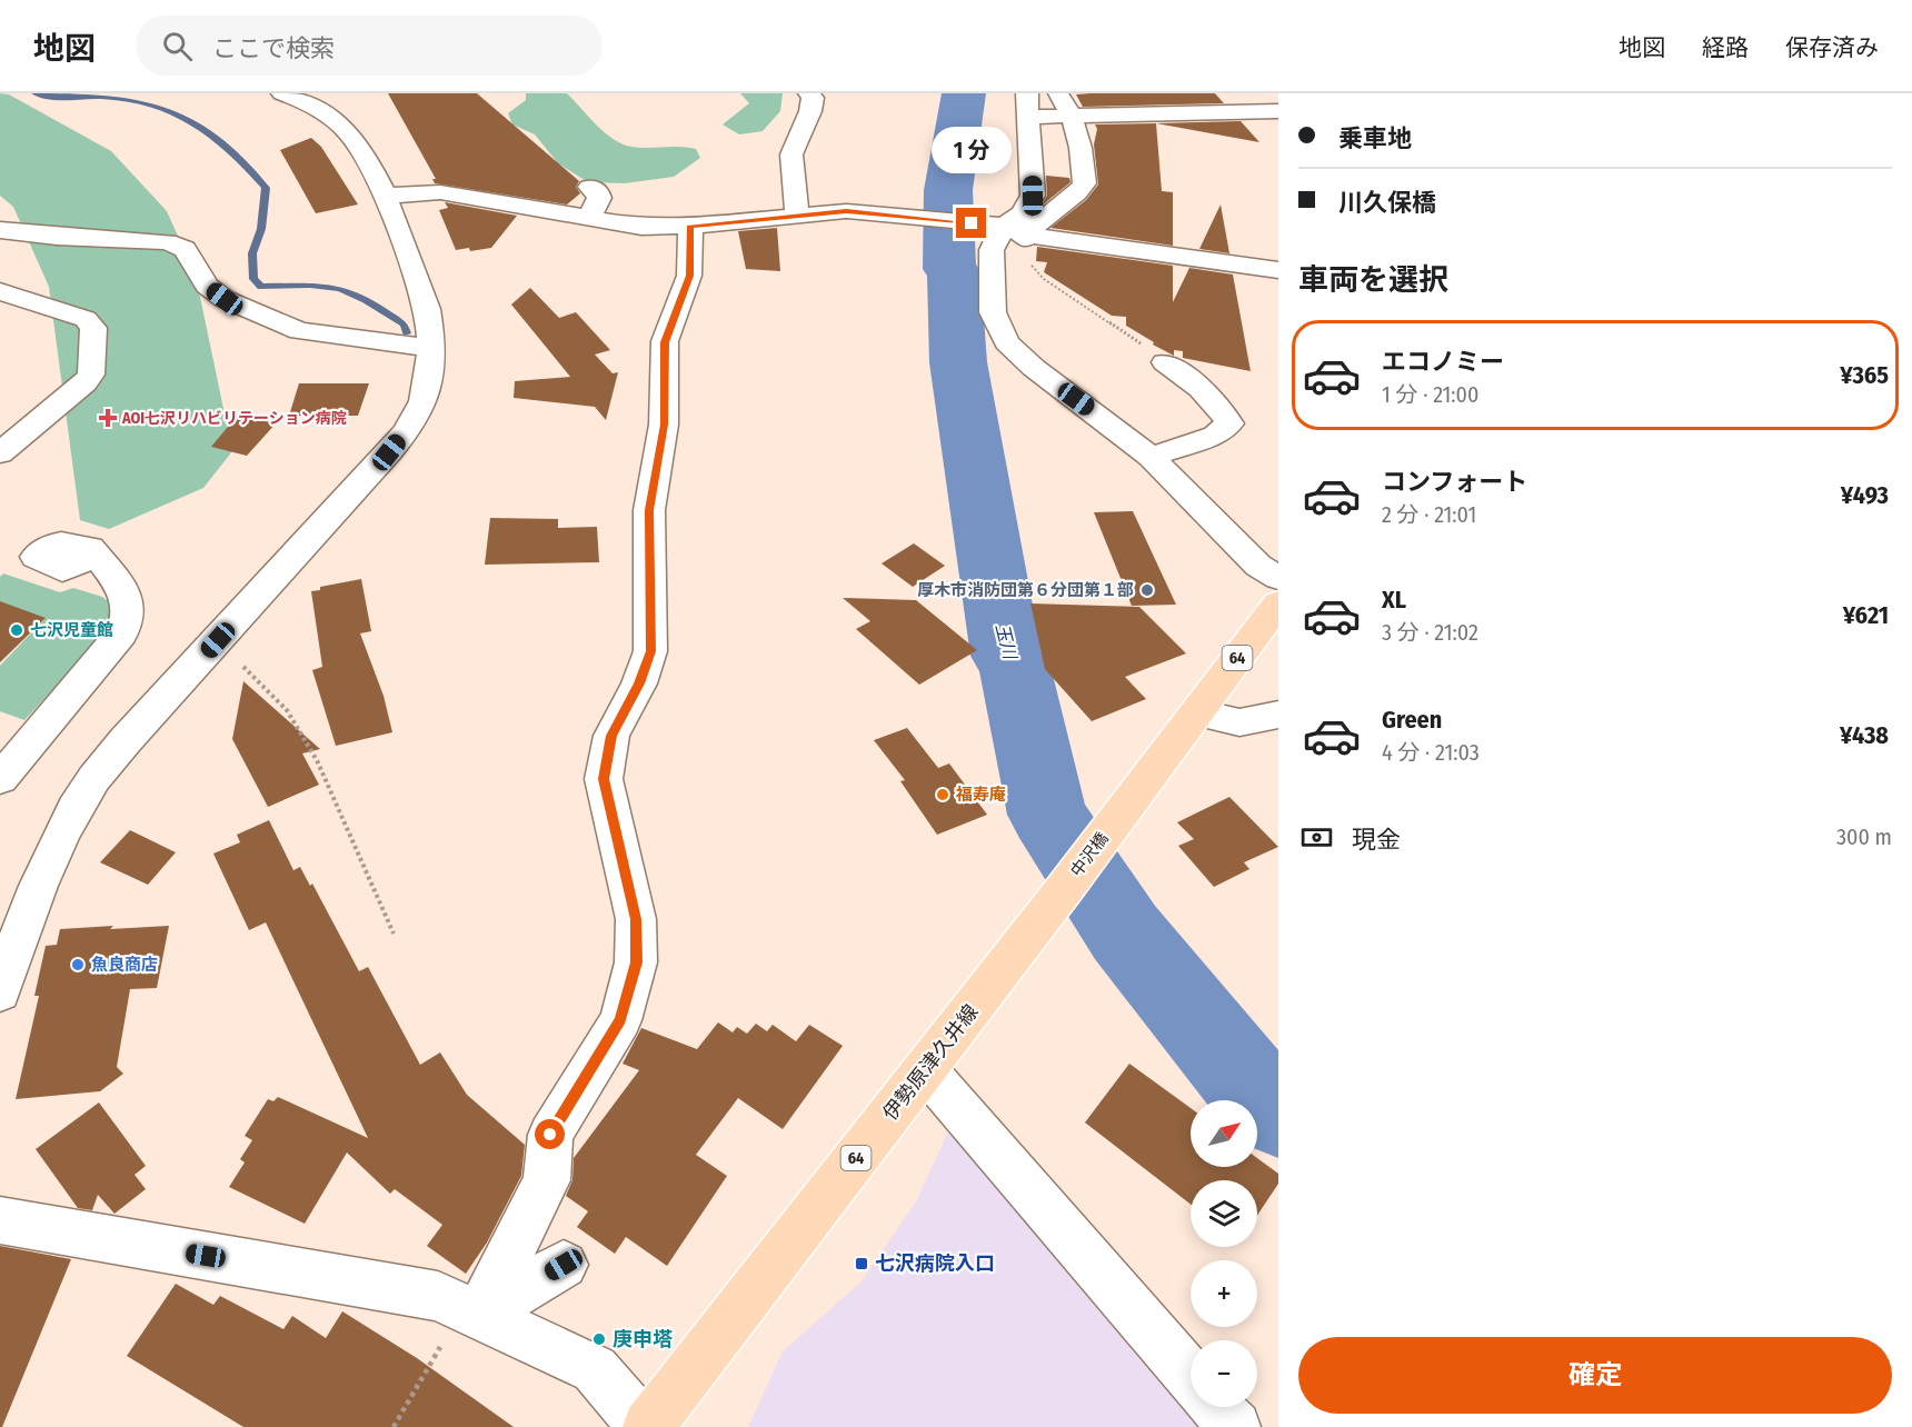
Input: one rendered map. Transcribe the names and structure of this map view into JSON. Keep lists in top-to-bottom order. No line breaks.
{"streets":{"main road":["64","中沢橋","伊勢原津久井線"]},"crossings":[["64","中沢橋"],["中沢橋","伊勢原津久井線"]],"water":["玉川"],"places":{"health":["AOI七沢リハビリテーション病院"],"other":["厚木市消防団第６分団第１部","七沢児童館","福寿庵","魚良商店","庚申塔"],"transit":["七沢病院入口"]},"north":"top right","page":{"header":"地図","search":"ここで検索","nav":["地図","経路","保存済み"],"banner":["乗車地","川久保橋"],"bubble":"1 分","heading":"車両を選択","list":[{"name":"エコノミー","note":"1 分 · 21:00","value":"¥365"},{"name":"コンフォート","note":"2 分 · 21:01","value":"¥493"},{"name":"XL","note":"3 分 · 21:02","value":"¥621"},{"name":"Green","note":"4 分 · 21:03","value":"¥438"}],"pay":["現金","300 m"],"map_buttons":["+","−"],"buttons":"確定"}}
